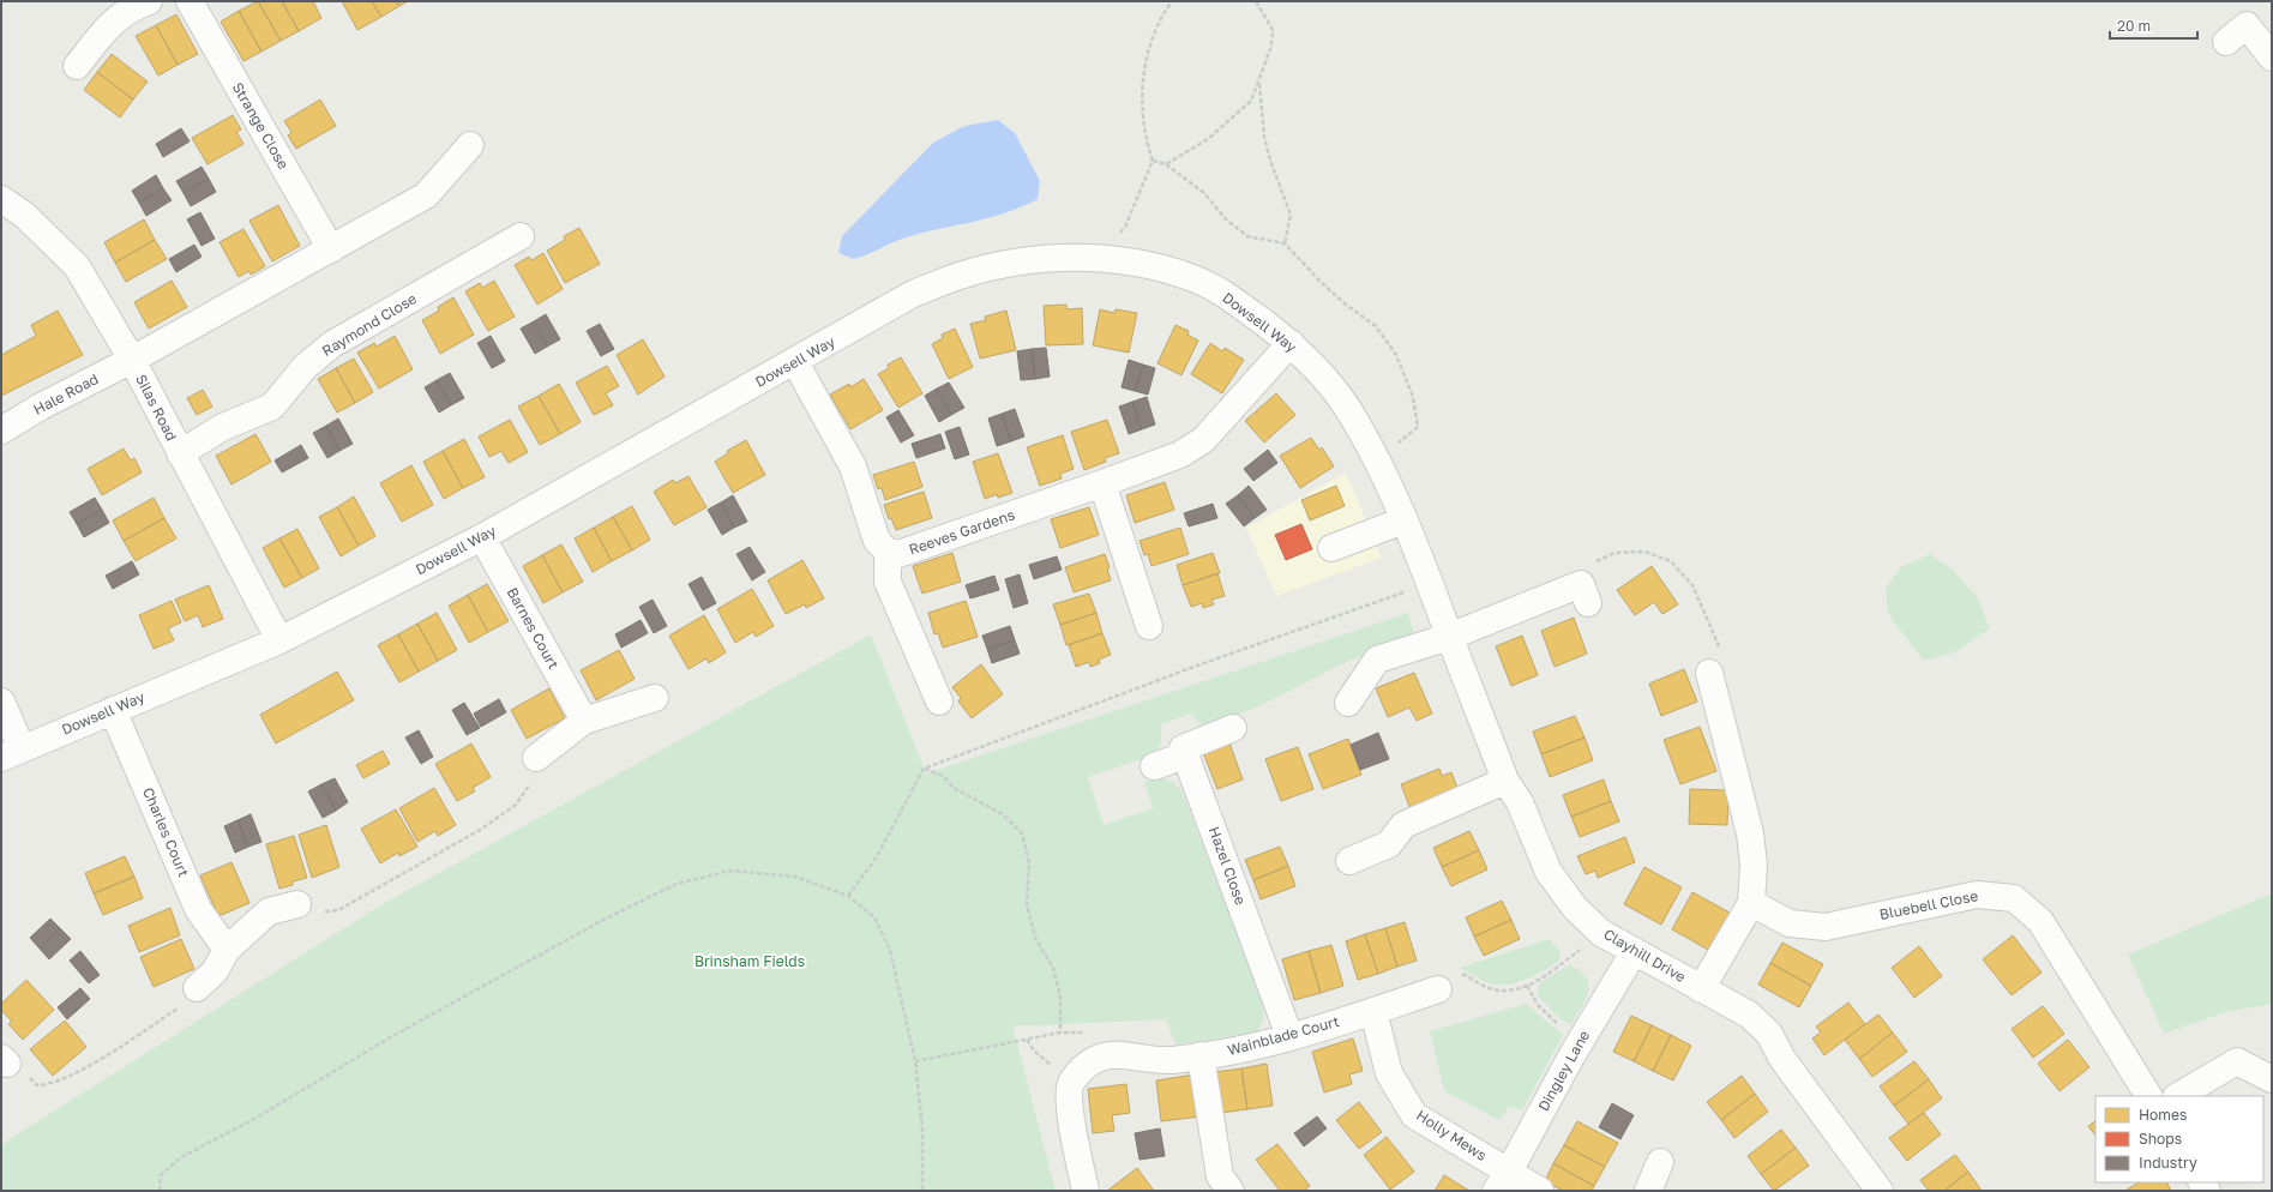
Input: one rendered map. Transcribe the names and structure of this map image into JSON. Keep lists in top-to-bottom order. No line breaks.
{"streets":{"street":["Strange Close","Dowsell Way","Raymond Close","Hale Road","Silas Road","Reeves Gardens","Barnes Court","Charles Court","Hazel Close","Bluebell Close","Clayhill Drive","Wainblade Court","Dingley Lane","Holly Mews"]},"crossings":[["Dowsell Way","Silas Road"],["Dowsell Way","Reeves Gardens"],["Dowsell Way","Barnes Court"],["Dowsell Way","Charles Court"],["Dowsell Way","Clayhill Drive"],["Raymond Close","Silas Road"],["Hale Road","Silas Road"],["Hazel Close","Wainblade Court"],["Clayhill Drive","Dingley Lane"],["Wainblade Court","Holly Mews"],["Dingley Lane","Holly Mews"]],"parks":["Brinsham Fields"],"legend":["Homes","Shops","Industry"],"scale_bar":"20 m"}
